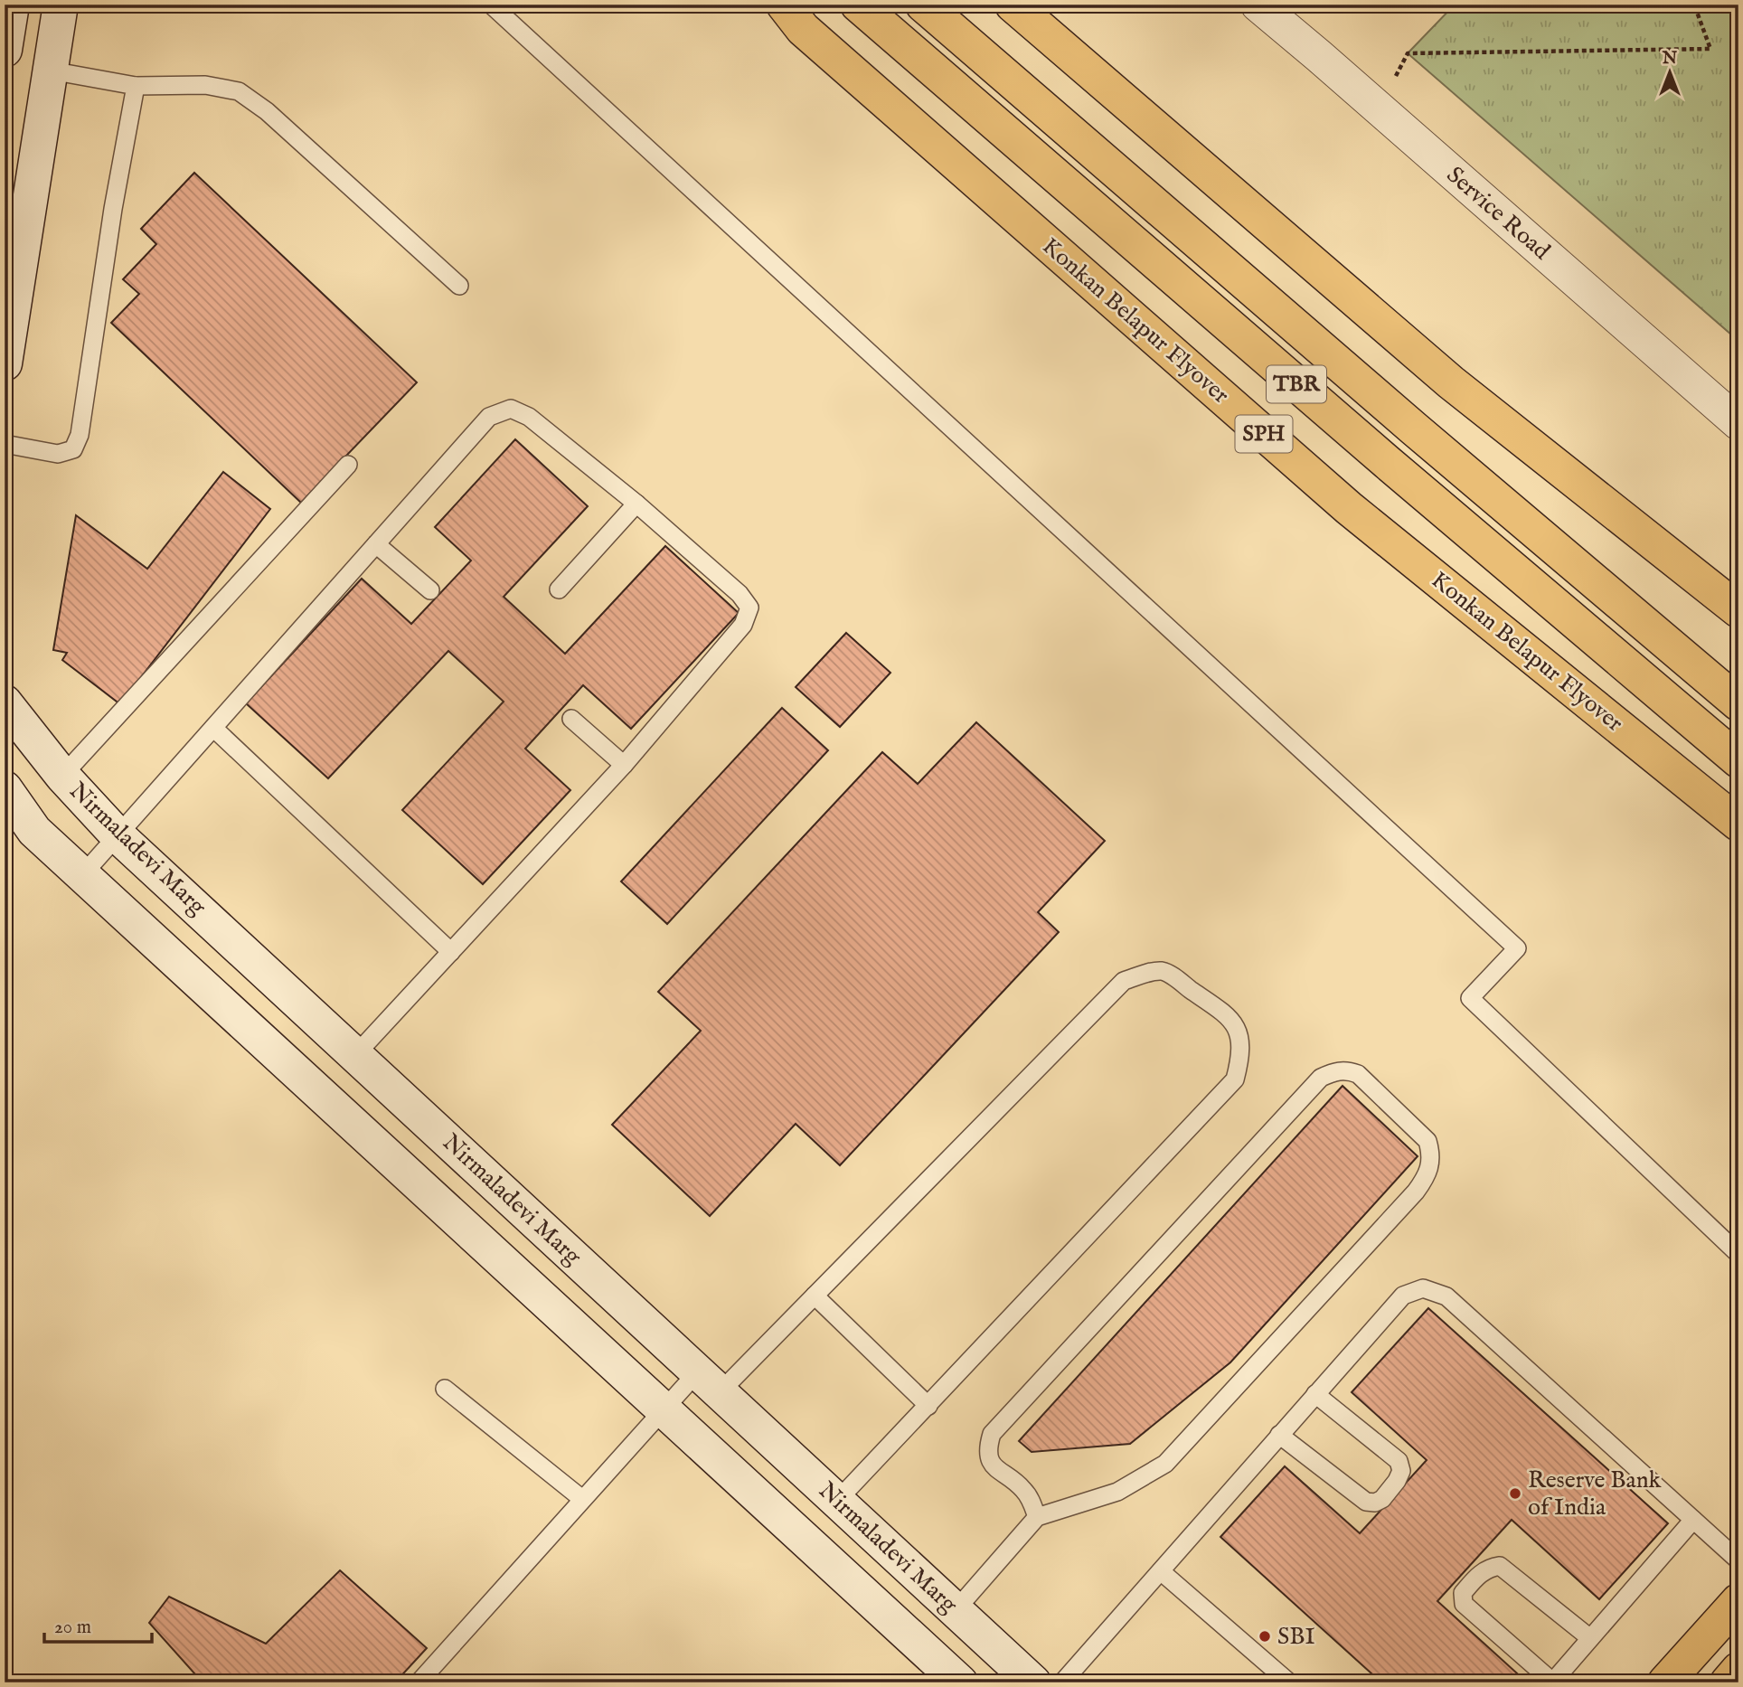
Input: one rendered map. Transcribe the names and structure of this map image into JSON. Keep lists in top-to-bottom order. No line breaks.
{"streets":{"main road":["Konkan Belapur Flyover","TBR","SPH","Nirmaladevi Marg"],"street":["Service Road"]},"places":["Reserve Bank of India","SBI"],"scale_bar":"20 m","north":"top"}
